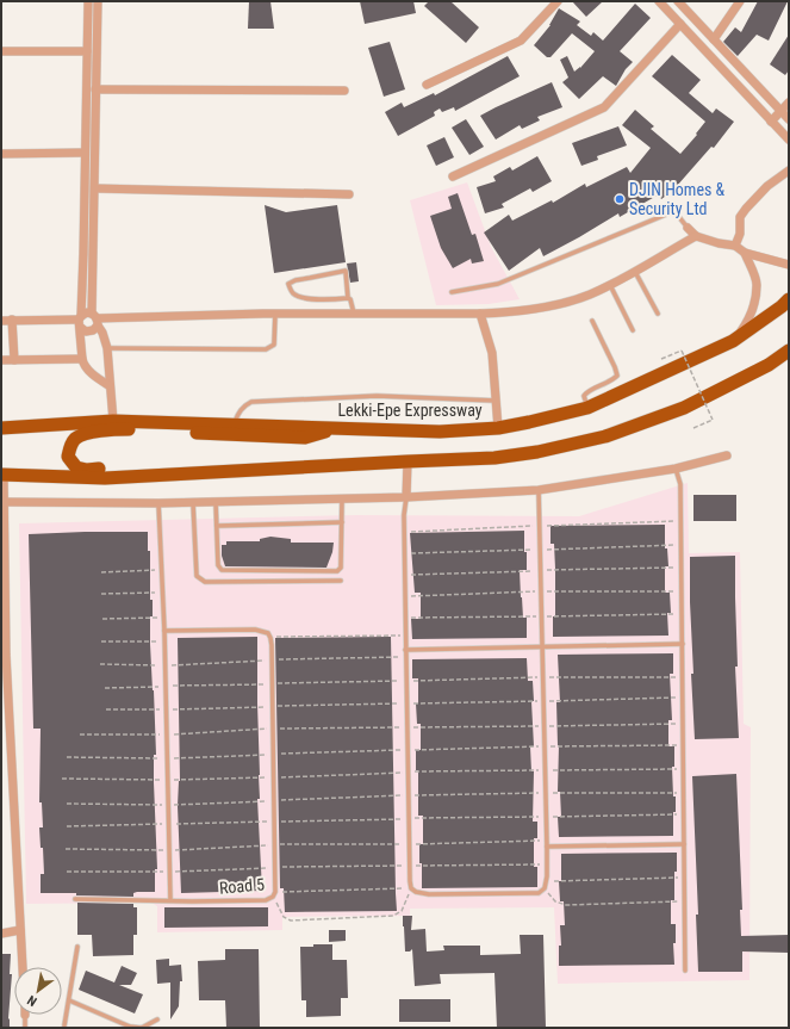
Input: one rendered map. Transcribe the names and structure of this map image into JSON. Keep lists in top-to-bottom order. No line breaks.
{"streets":{"highway":["Lekki-Epe Expressway"],"lane":["Road 5"]},"places":["DJIN Homes & Security Ltd"],"north":"bottom left"}
